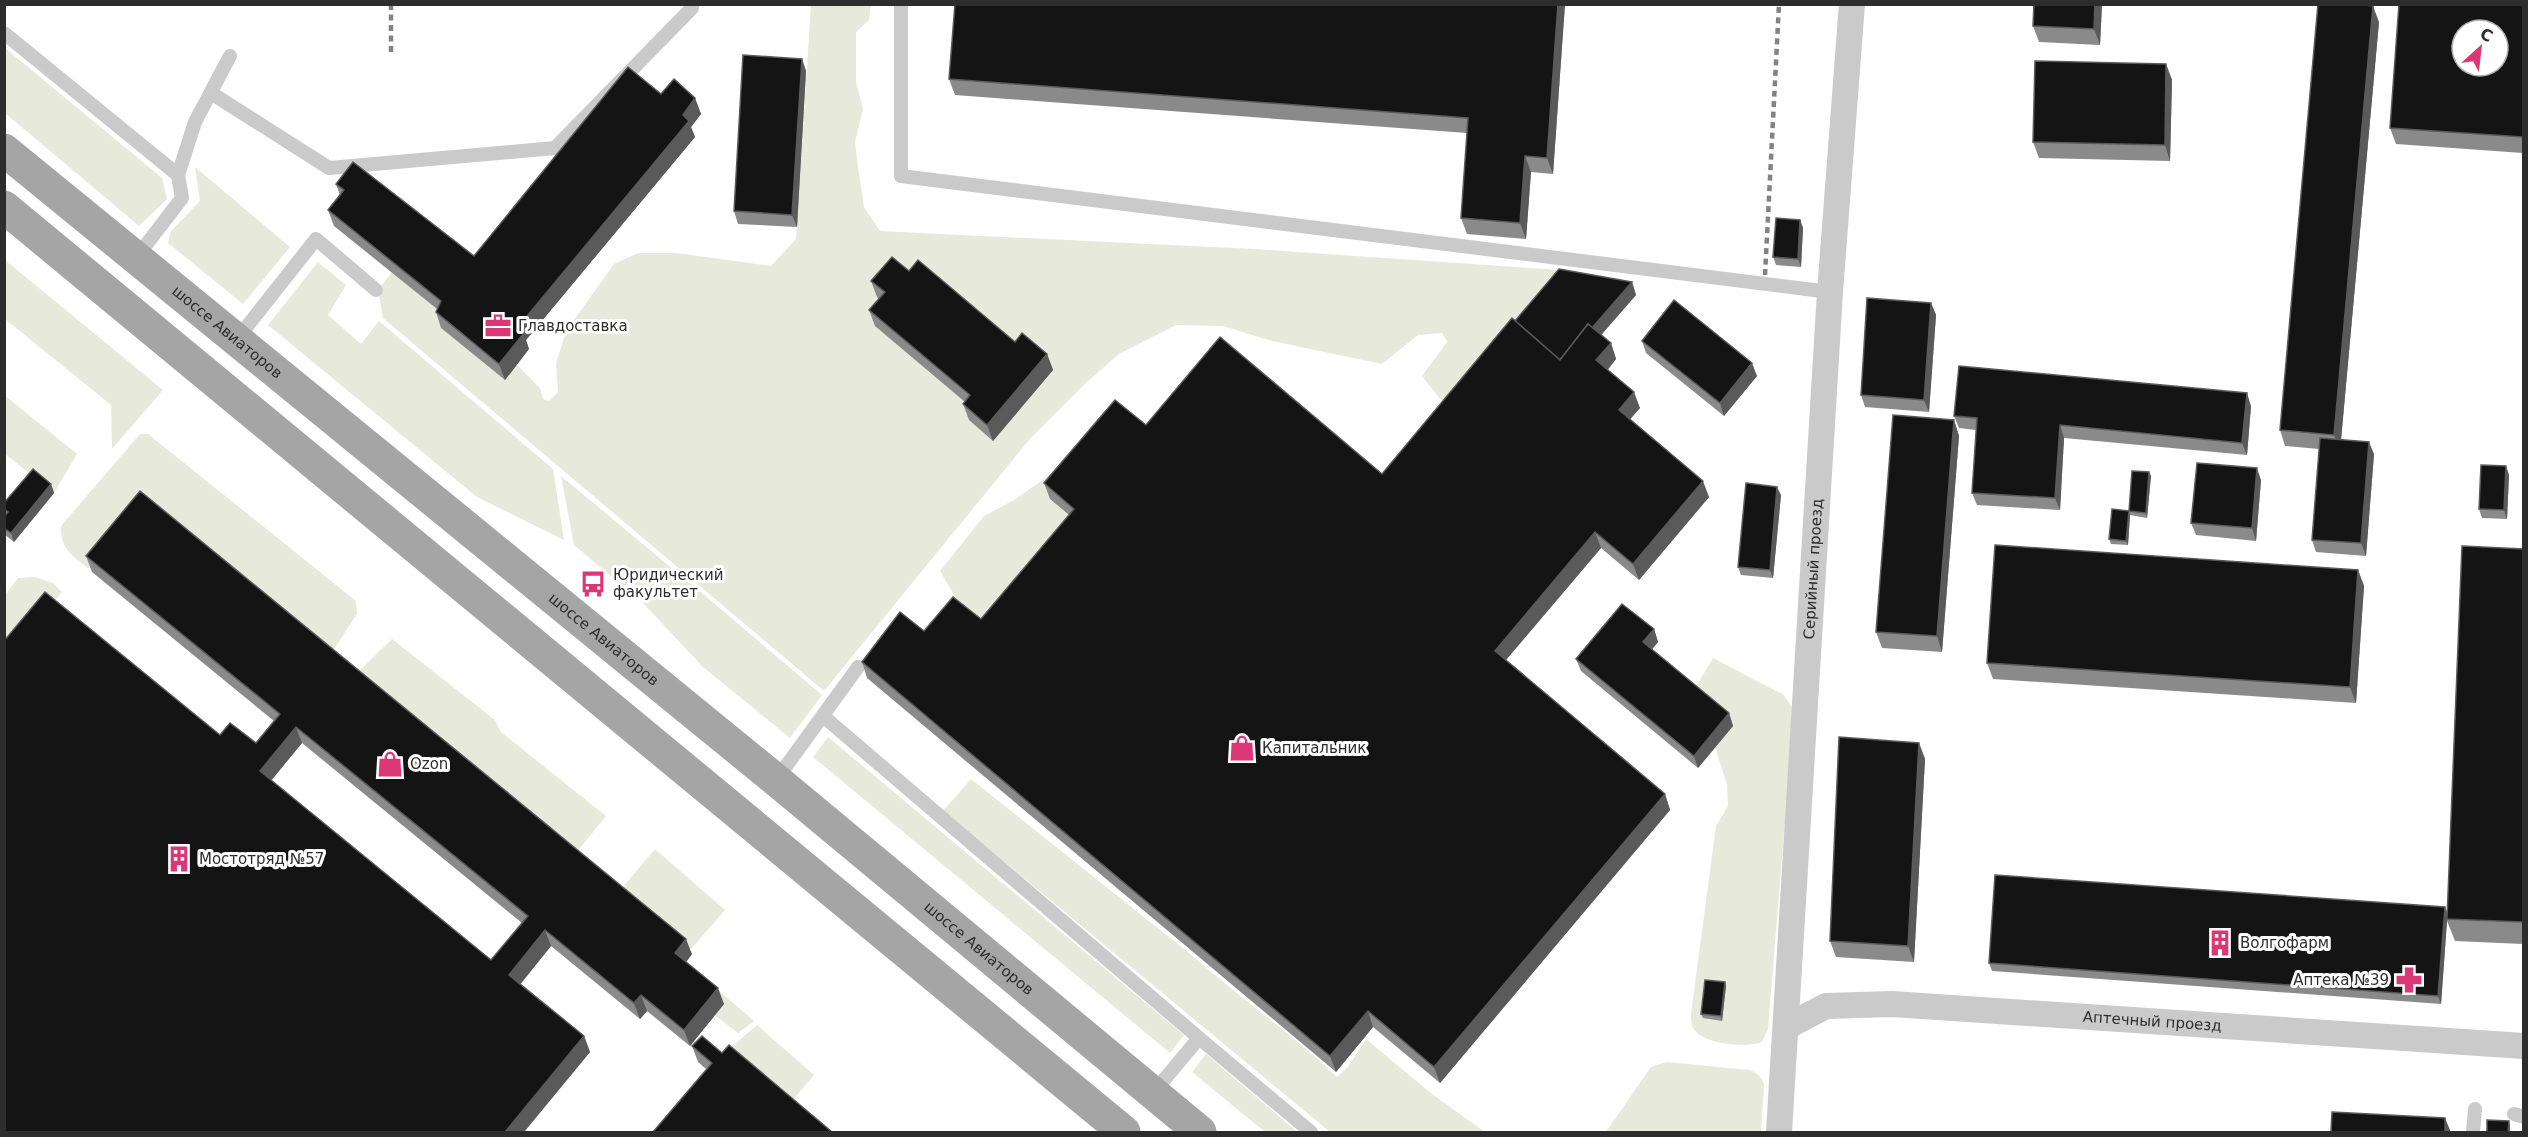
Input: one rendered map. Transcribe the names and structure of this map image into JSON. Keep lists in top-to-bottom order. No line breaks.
{"streets":{"main road":["шоссе Авиаторов"],"street":["Серийный проезд","Аптечный проезд"]},"crossings":[["Серийный проезд","Аптечный проезд"]],"places":{"office":["Главдоставка"],"bus stop":["Юридический факультет"],"shop":["Капитальник","Ozon"],"building":["Мостотряд №57","Волгофарм"],"pharmacy":["Аптека №39"]},"north":"top right"}
